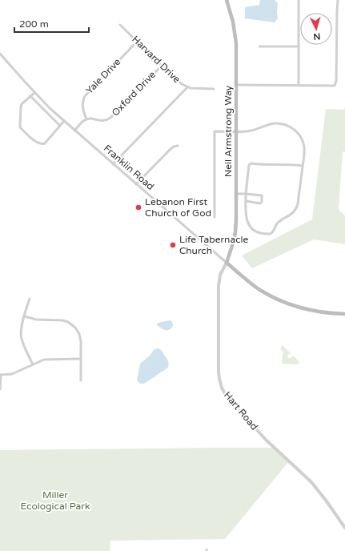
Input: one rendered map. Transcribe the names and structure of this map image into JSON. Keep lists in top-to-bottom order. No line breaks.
{"streets":{"main road":["Neil Armstrong Way","Franklin Road"],"street":["Harvard Drive","Yale Drive","Oxford Drive","Hart Road"]},"crossings":[["Harvard Drive","Yale Drive"],["Harvard Drive","Oxford Drive"],["Yale Drive","Oxford Drive"],["Neil Armstrong Way","Franklin Road"],["Neil Armstrong Way","Hart Road"],["Franklin Road","Hart Road"]],"parks":["Miller Ecological Park"],"places":["Lebanon First Church of God","Life Tabernacle Church"],"scale_bar":"200 m","north":"bottom"}
